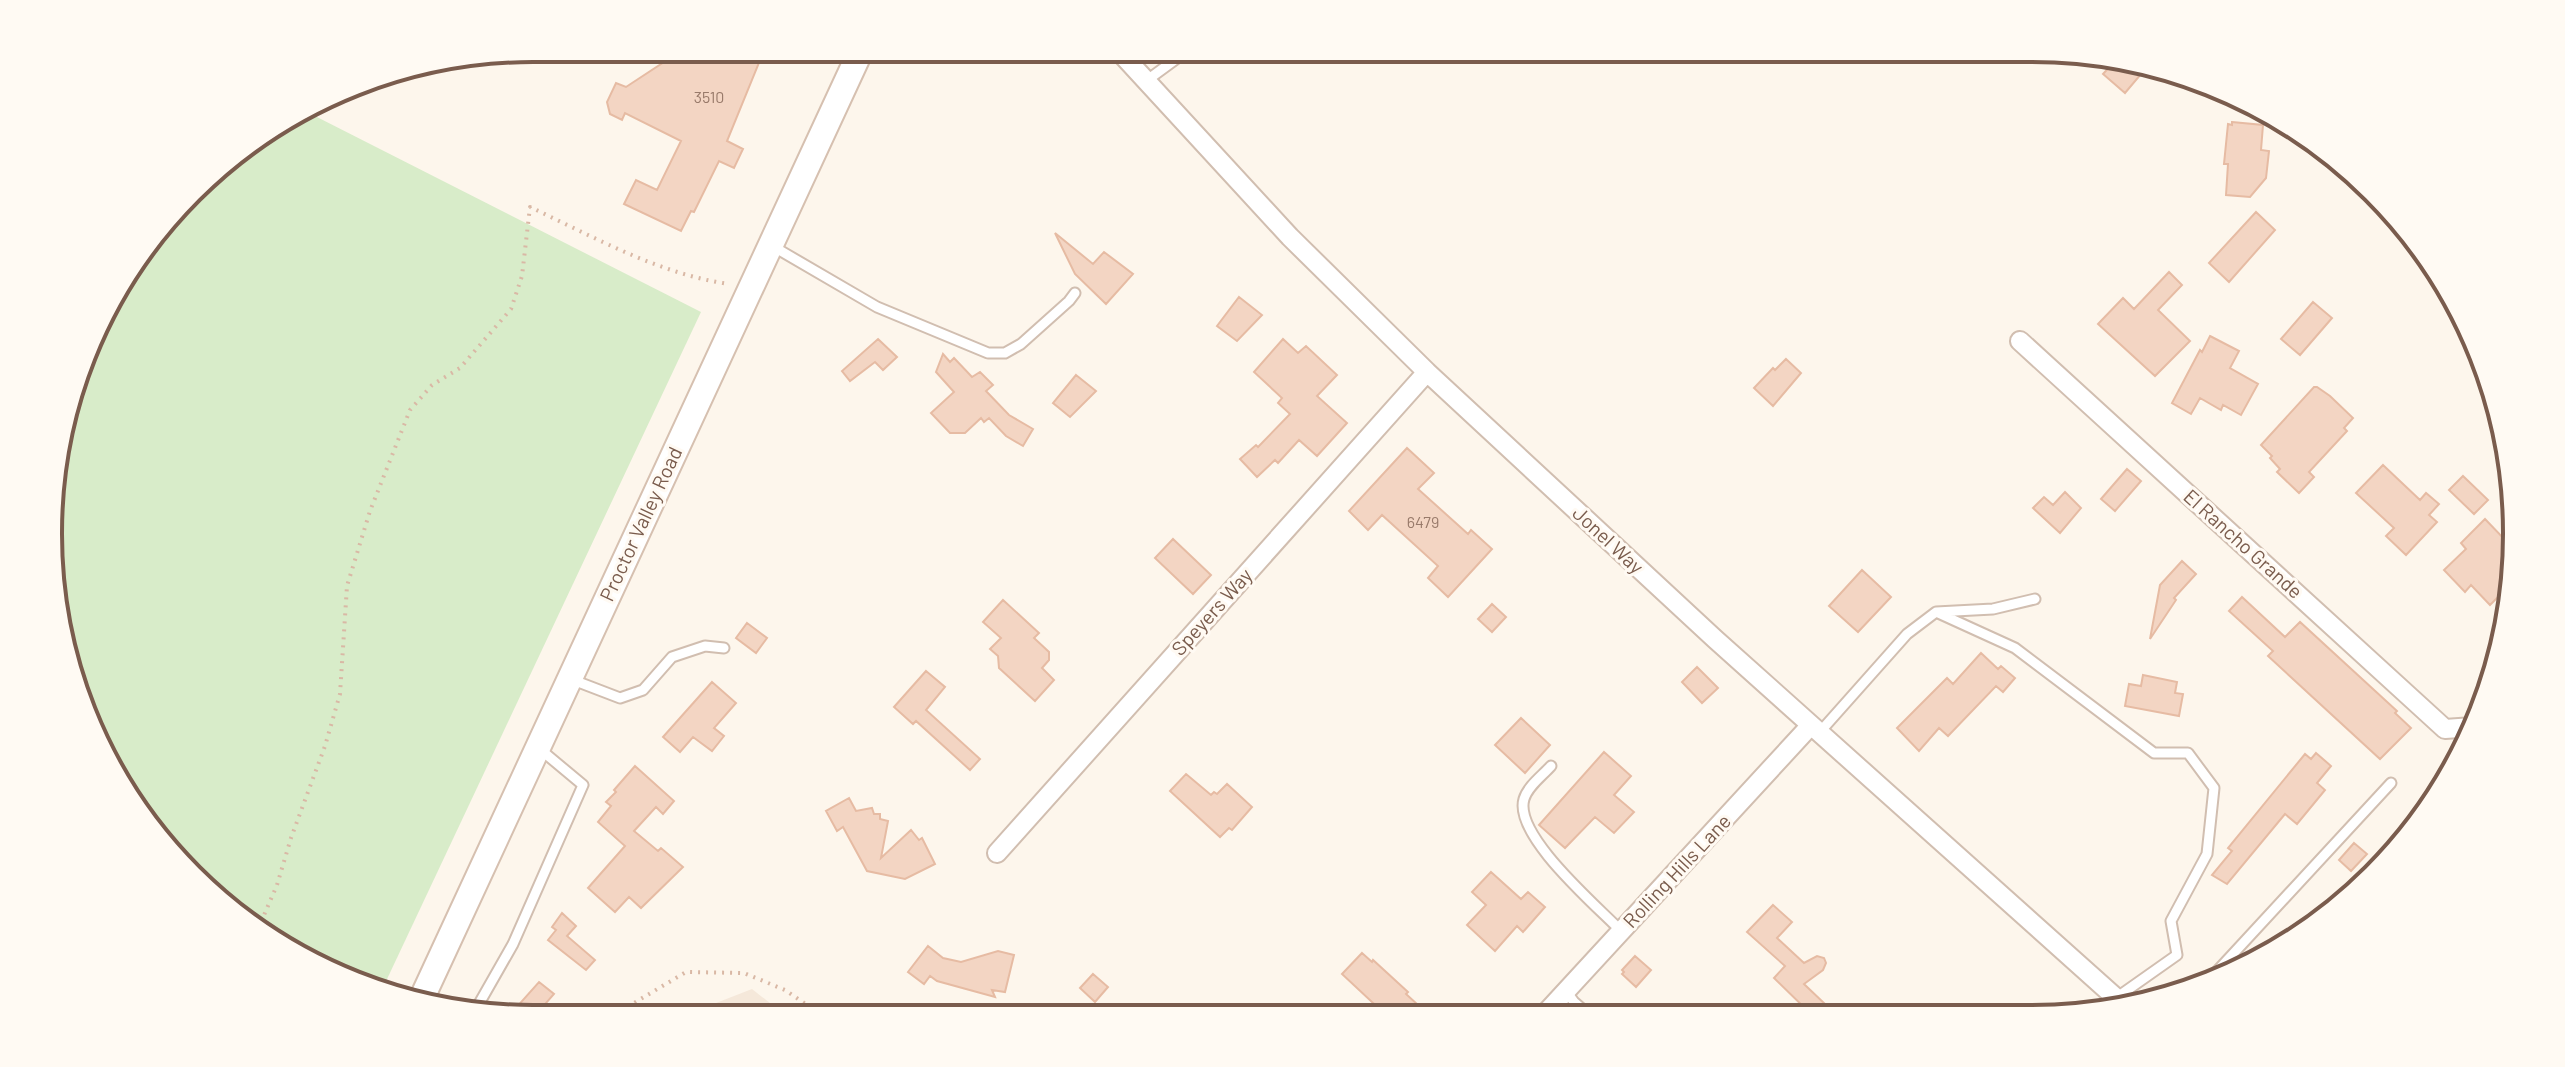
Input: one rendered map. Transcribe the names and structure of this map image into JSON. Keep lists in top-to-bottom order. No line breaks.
{"streets":{"street":["Proctor Valley Road","Jonel Way","El Rancho Grande","Speyers Way","Rolling Hills Lane"]},"crossings":[["Jonel Way","Speyers Way"],["Jonel Way","Rolling Hills Lane"]],"house_numbers":["3510","6479"]}
